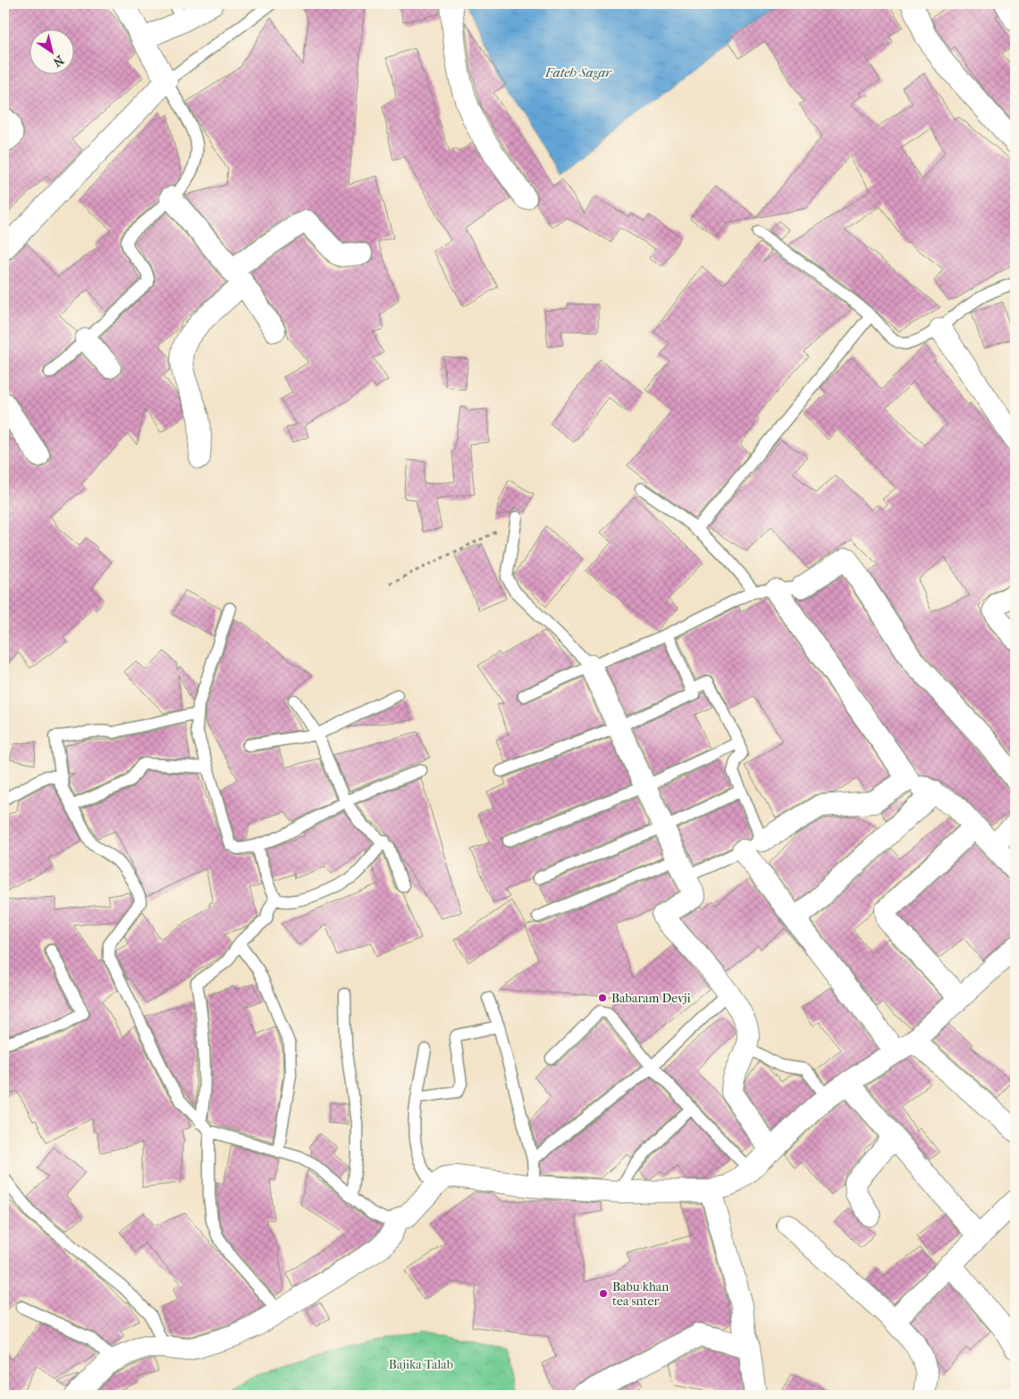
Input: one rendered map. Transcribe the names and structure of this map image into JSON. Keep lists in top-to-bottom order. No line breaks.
{"water":["Fateh Sagar"],"parks":["Bajika Talab"],"places":["Babaram Devji","Babu khan tea snter"],"north":"bottom right"}
